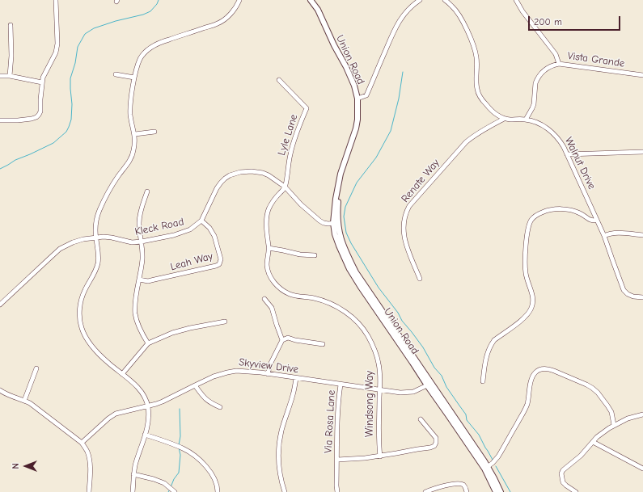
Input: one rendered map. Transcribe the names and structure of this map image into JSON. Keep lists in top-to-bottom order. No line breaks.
{"streets":{"main road":["Union Road"],"street":["Vista Grande","Lyle Lane","Walnut Drive","Renate Way","Kleck Road","Leah Way","Skyview Drive","Windsong Way","Via Rosa Lane"]},"crossings":[["Union Road","Kleck Road"],["Union Road","Skyview Drive"],["Vista Grande","Walnut Drive"],["Lyle Lane","Kleck Road"],["Lyle Lane","Windsong Way"],["Walnut Drive","Renate Way"],["Kleck Road","Leah Way"],["Kleck Road","Windsong Way"],["Skyview Drive","Windsong Way"],["Skyview Drive","Via Rosa Lane"]],"scale_bar":"200 m","north":"left"}
